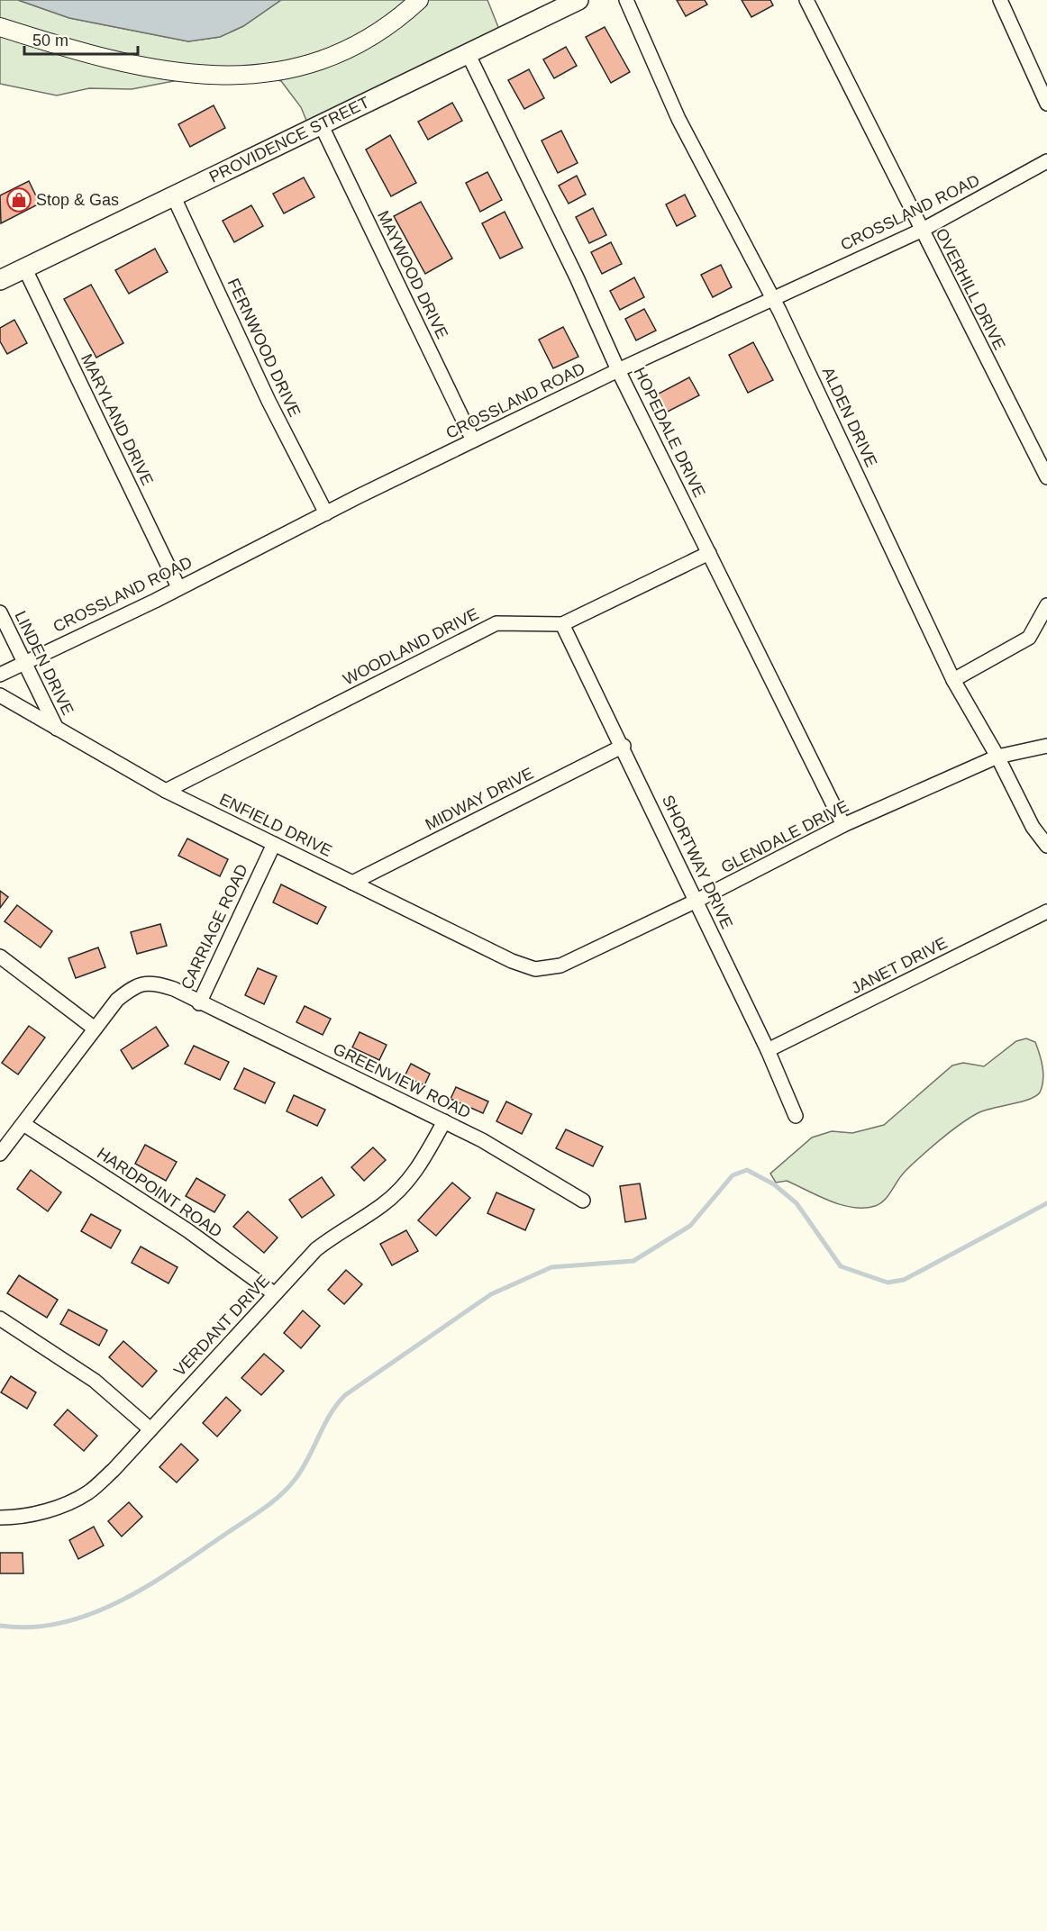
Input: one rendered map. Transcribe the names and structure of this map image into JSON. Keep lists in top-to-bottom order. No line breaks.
{"streets":{"main road":["PROVIDENCE STREET"],"street":["CROSSLAND ROAD","MAYWOOD DRIVE","OVERHILL DRIVE","FERNWOOD DRIVE","ALDEN DRIVE","MARYLAND DRIVE","HOPEDALE DRIVE","WOODLAND DRIVE","LINDEN DRIVE","MIDWAY DRIVE","ENFIELD DRIVE","GLENDALE DRIVE","SHORTWAY DRIVE","CARRIAGE ROAD","JANET DRIVE","GREENVIEW ROAD","HARDPOINT ROAD","VERDANT DRIVE"]},"crossings":[["PROVIDENCE STREET","MAYWOOD DRIVE"],["PROVIDENCE STREET","FERNWOOD DRIVE"],["PROVIDENCE STREET","MARYLAND DRIVE"],["PROVIDENCE STREET","HOPEDALE DRIVE"],["CROSSLAND ROAD","MAYWOOD DRIVE"],["CROSSLAND ROAD","OVERHILL DRIVE"],["CROSSLAND ROAD","FERNWOOD DRIVE"],["CROSSLAND ROAD","ALDEN DRIVE"],["CROSSLAND ROAD","MARYLAND DRIVE"],["CROSSLAND ROAD","HOPEDALE DRIVE"],["CROSSLAND ROAD","LINDEN DRIVE"],["ALDEN DRIVE","GLENDALE DRIVE"],["HOPEDALE DRIVE","WOODLAND DRIVE"],["HOPEDALE DRIVE","GLENDALE DRIVE"],["WOODLAND DRIVE","ENFIELD DRIVE"],["WOODLAND DRIVE","SHORTWAY DRIVE"],["LINDEN DRIVE","ENFIELD DRIVE"],["MIDWAY DRIVE","ENFIELD DRIVE"],["MIDWAY DRIVE","SHORTWAY DRIVE"],["ENFIELD DRIVE","GLENDALE DRIVE"],["ENFIELD DRIVE","CARRIAGE ROAD"],["GLENDALE DRIVE","SHORTWAY DRIVE"],["SHORTWAY DRIVE","JANET DRIVE"],["CARRIAGE ROAD","GREENVIEW ROAD"],["CARRIAGE ROAD","HARDPOINT ROAD"],["GREENVIEW ROAD","VERDANT DRIVE"],["HARDPOINT ROAD","VERDANT DRIVE"]],"places":{"shop":["Stop & Gas"]},"scale_bar":"50 m"}
